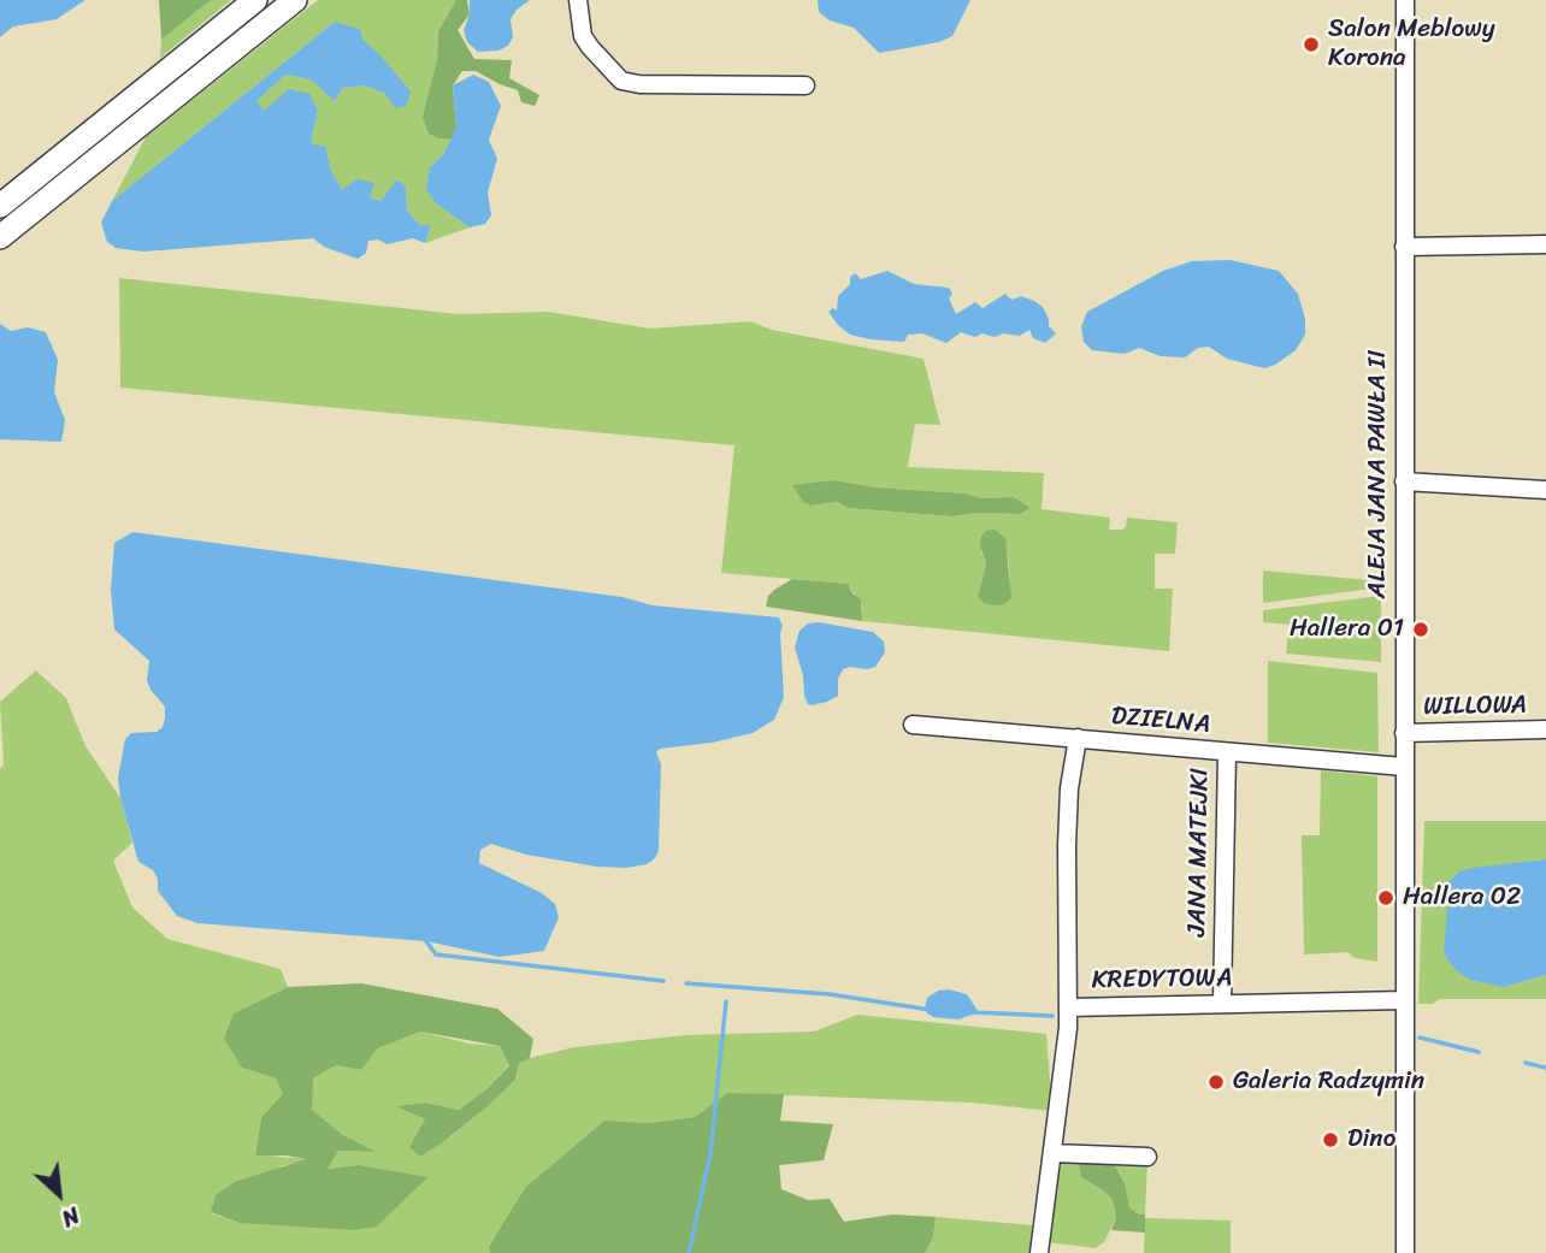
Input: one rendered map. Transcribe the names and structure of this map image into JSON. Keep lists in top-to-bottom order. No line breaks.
{"streets":{"street":["ALEJA JANA PAWŁA II","WILLOWA","DZIELNA","JANA MATEJKI","KREDYTOWA"]},"crossings":[["ALEJA JANA PAWŁA II","WILLOWA"],["ALEJA JANA PAWŁA II","DZIELNA"],["ALEJA JANA PAWŁA II","KREDYTOWA"],["DZIELNA","JANA MATEJKI"],["JANA MATEJKI","KREDYTOWA"]],"places":["Salon Meblowy Korona","Hallera 01","Hallera 02","Galeria Radzymin","Dino"],"north":"bottom right"}
